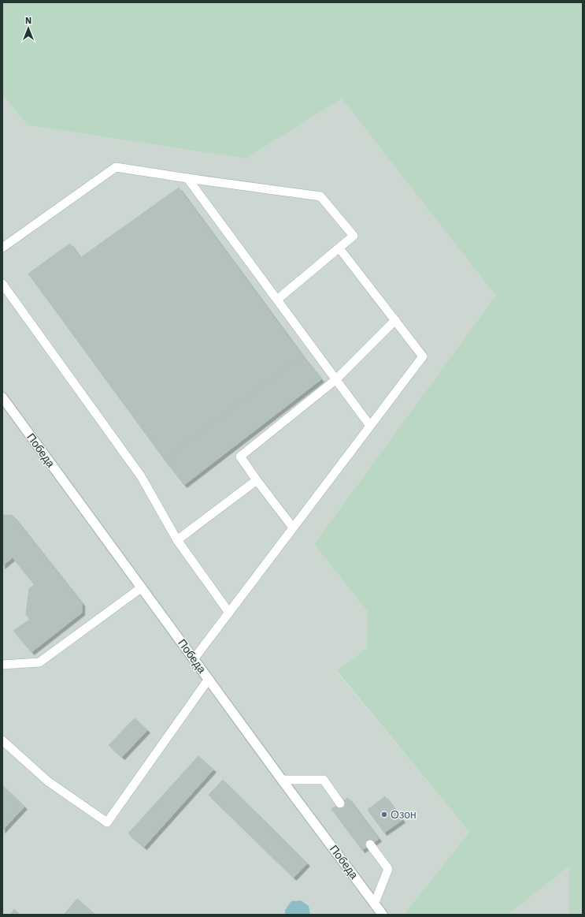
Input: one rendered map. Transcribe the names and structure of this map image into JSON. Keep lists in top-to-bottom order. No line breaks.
{"streets":{"street":["Победа"]},"places":["Озон"],"north":"top"}
